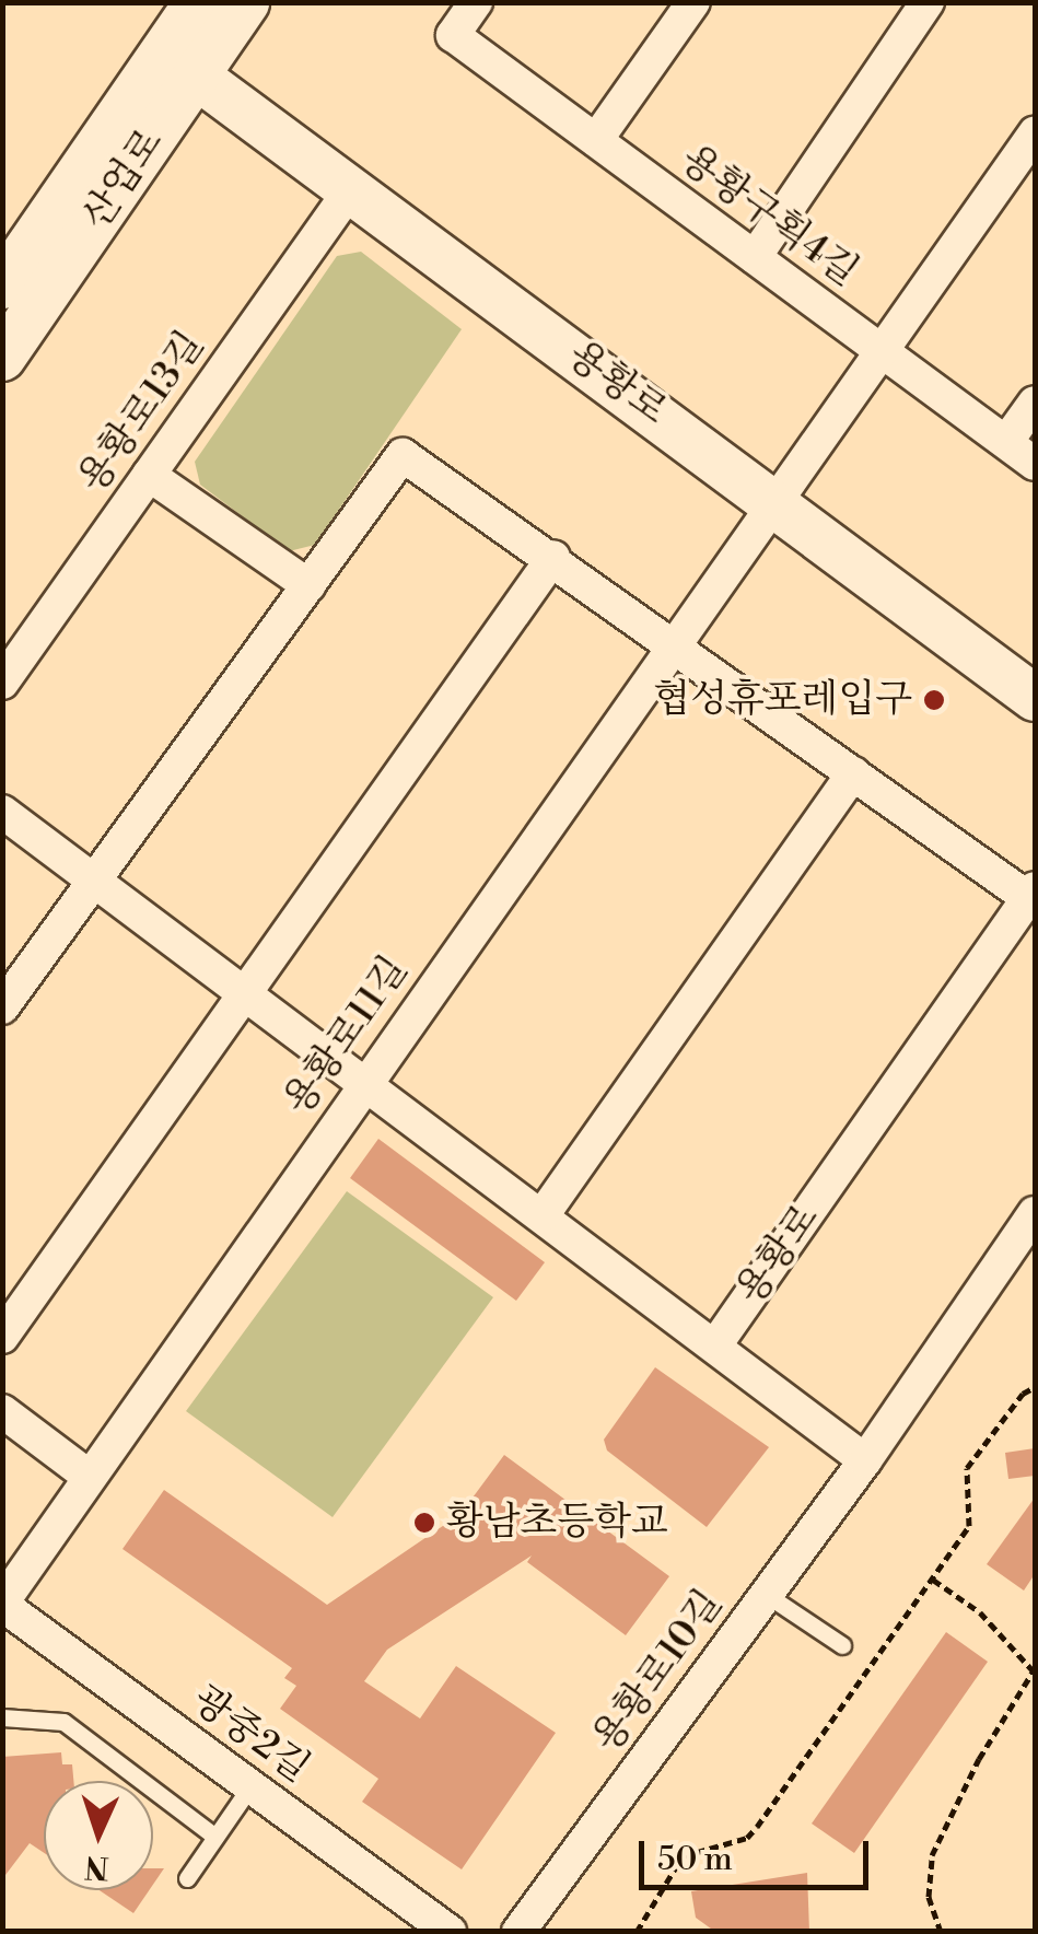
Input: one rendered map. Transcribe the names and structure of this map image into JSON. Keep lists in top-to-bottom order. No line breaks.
{"streets":{"street":["산업로","용황구획4길","용황로","용황로13길","용황로11길","용황로10길","광중2길"]},"crossings":[["산업로","용황로"],["용황구획4길","용황로11길"],["용황로","용황로13길"],["용황로","용황로11길"],["용황로11길","광중2길"]],"places":["협성휴포레입구","황남초등학교"],"scale_bar":"50 m","north":"bottom"}
